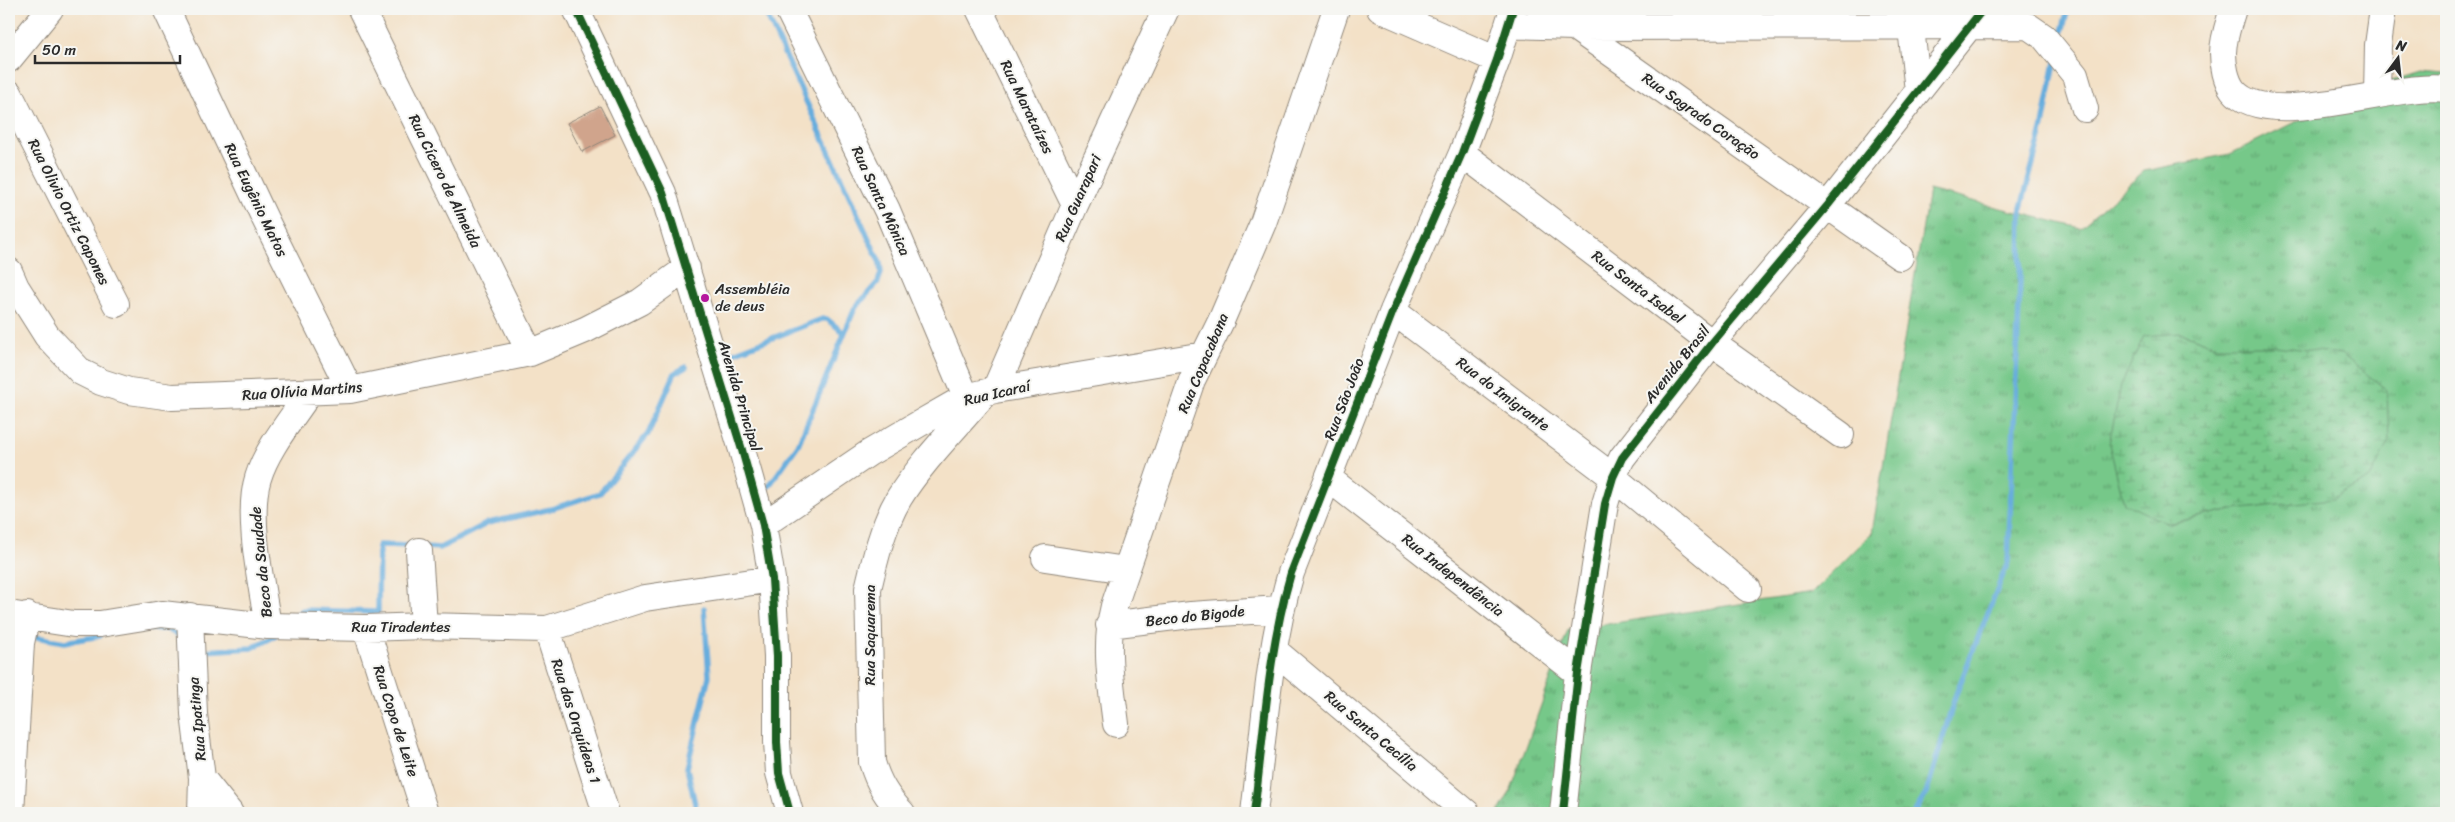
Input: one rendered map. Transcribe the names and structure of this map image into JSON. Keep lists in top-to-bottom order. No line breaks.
{"streets":{"street":["Rua Marataízes","Rua Sagrado Coração","Rua Cícero de Almeida","Rua Guarapari","Rua Eugênio Matos","Rua Santa Mônica","Rua Olivio Ortiz Capones","Rua Santa Isabel","Rua Copacabana","Avenida Brasil","Rua Olívia Martins","Rua Icaraí","Rua do Imigrante","Avenida Principal","Rua São João","Beco da Saudade","Rua Independência","Beco do Bigode","Rua Tiradentes","Rua Saquarema","Rua Ipatinga","Rua Copo de Leite","Rua das Orquídeas 1","Rua Santa Cecília"]},"crossings":[["Rua Marataízes","Rua Guarapari"],["Rua Sagrado Coração","Avenida Brasil"],["Rua Cícero de Almeida","Rua Olívia Martins"],["Rua Guarapari","Rua Santa Mônica"],["Rua Guarapari","Rua Icaraí"],["Rua Guarapari","Rua Saquarema"],["Rua Eugênio Matos","Rua Olívia Martins"],["Rua Santa Mônica","Rua Icaraí"],["Rua Santa Mônica","Rua Saquarema"],["Rua Santa Isabel","Avenida Brasil"],["Rua Santa Isabel","Rua São João"],["Rua Copacabana","Rua Icaraí"],["Rua Copacabana","Beco do Bigode"],["Avenida Brasil","Rua do Imigrante"],["Avenida Brasil","Rua Independência"],["Rua Olívia Martins","Avenida Principal"],["Rua Olívia Martins","Beco da Saudade"],["Rua Icaraí","Avenida Principal"],["Rua Icaraí","Rua Saquarema"],["Rua do Imigrante","Rua São João"],["Avenida Principal","Rua Tiradentes"],["Rua São João","Rua Independência"],["Rua São João","Beco do Bigode"],["Rua São João","Rua Santa Cecília"],["Beco da Saudade","Rua Tiradentes"],["Rua Tiradentes","Rua Ipatinga"],["Rua Tiradentes","Rua Copo de Leite"],["Rua Tiradentes","Rua das Orquídeas 1"]],"places":["Assembléia de deus"],"scale_bar":"50 m","north":"top"}
